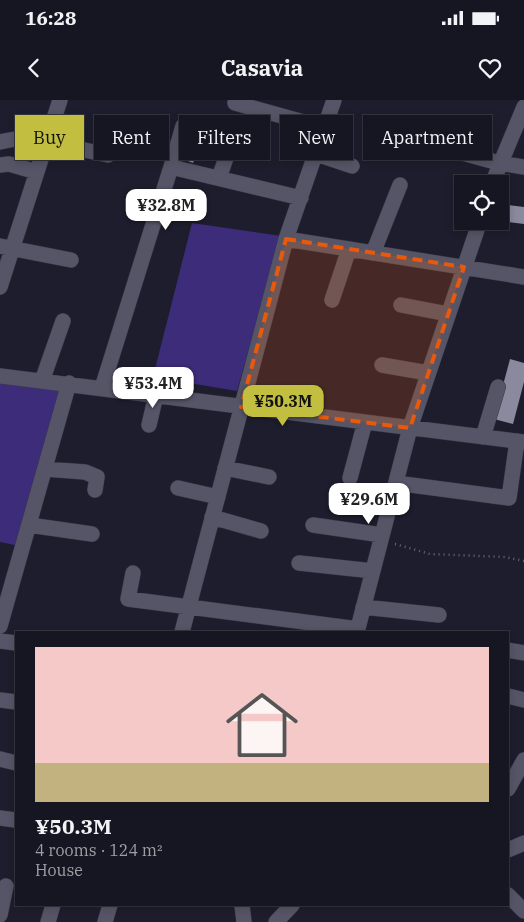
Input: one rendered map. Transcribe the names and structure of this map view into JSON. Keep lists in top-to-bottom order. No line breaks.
{"page":{"status":"16:28","header":"Casavia","chip":["Buy","Rent","Filters","New","Apartment"],"price":["¥32.8M","¥53.4M","¥50.3M","¥29.6M"],"list":[{"name":"¥50.3M","note":"4 rooms · 124 m² · House"}]}}
